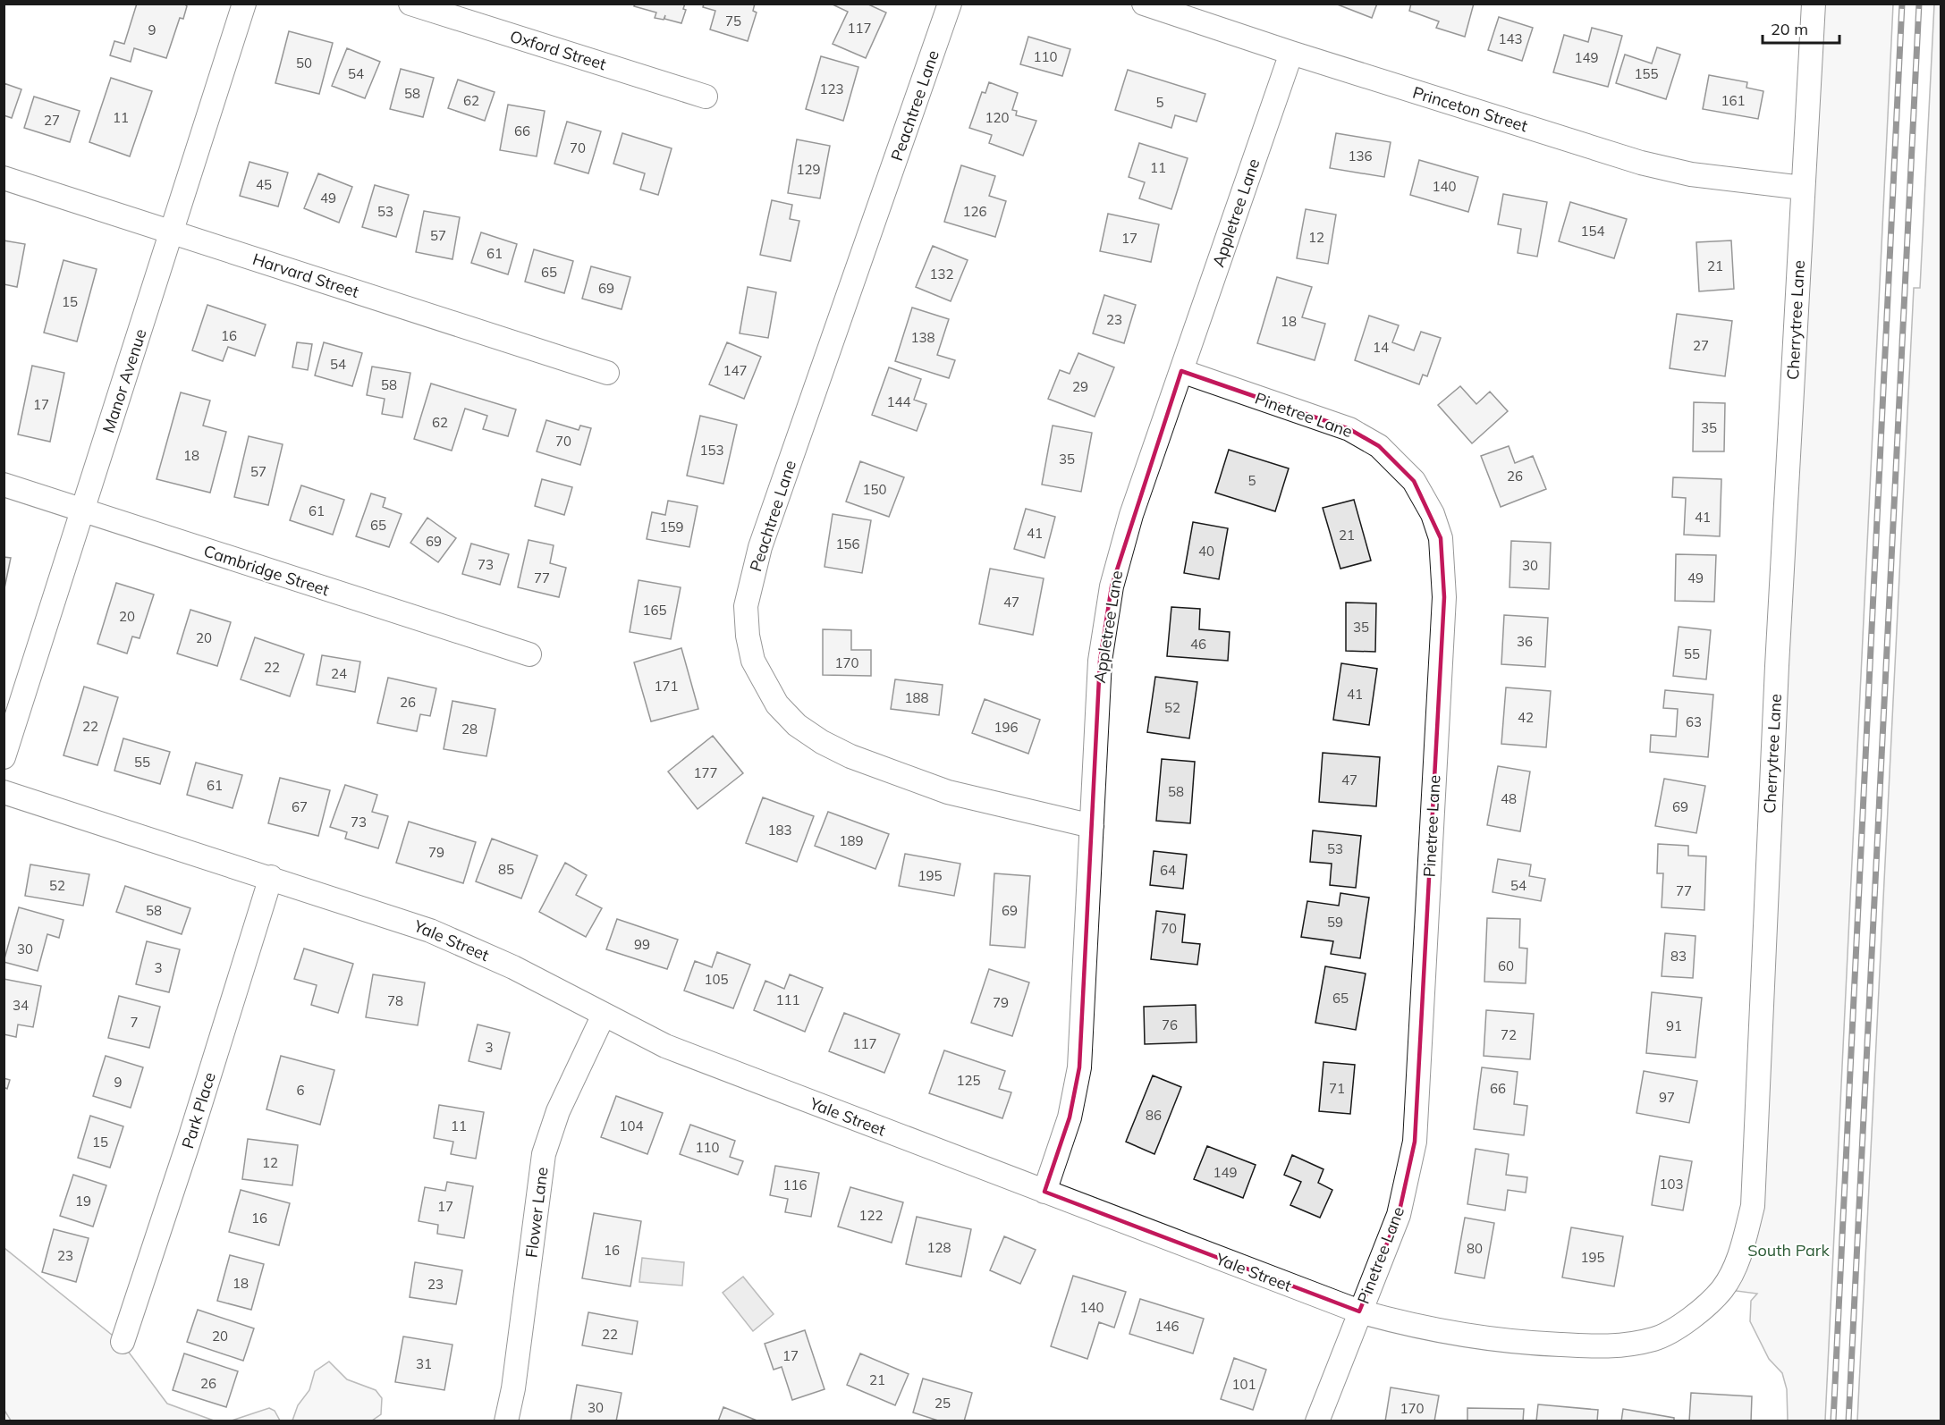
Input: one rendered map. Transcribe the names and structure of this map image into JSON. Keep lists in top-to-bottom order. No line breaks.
{"streets":{"street":["Oxford Street","Peachtree Lane","Princeton Street","Appletree Lane","Harvard Street","Cherrytree Lane","Manor Avenue","Pinetree Lane","Cambridge Street","Yale Street","Park Place","Flower Lane"]},"crossings":[["Peachtree Lane","Appletree Lane"],["Princeton Street","Appletree Lane"],["Princeton Street","Cherrytree Lane"],["Appletree Lane","Pinetree Lane"],["Appletree Lane","Yale Street"],["Harvard Street","Manor Avenue"],["Cherrytree Lane","Yale Street"],["Manor Avenue","Cambridge Street"],["Pinetree Lane","Yale Street"],["Yale Street","Park Place"],["Yale Street","Flower Lane"]],"parks":["South Park"],"house_numbers":["75","117","9","143","110","149","50","54","155","123","58","62","161","5","11","120","27","66","70","136","11","129","45","140","49","53","126","154","57","12","17","61","21","65","132","69","15","23","18","16","138","27","14","54","147","58","29","144","17","62","35","70","153","18","35","57","26","5","150","61","41","65","159","41","21","69","156","40","73","30","77","49","47","165","20","35","20","36","46","55","170","22","24","171","41","188","26","52","42","63","22","196","28","55","177","47","61","58","48","67","69","73","183","189","53","79","85","64","195","52","54","77","58","69","59","70","99","30","83","60","3","105","65","111","78","79","34","7","76","91","72","117","3","125","9","71","66","6","97","86","11","104","15","110","12","149","103","116","19","17","122","16","128","80","16","23","195","18","23","140","146","22","20","17","31","21","26","101","25","30","170"],"scale_bar":"20 m"}
